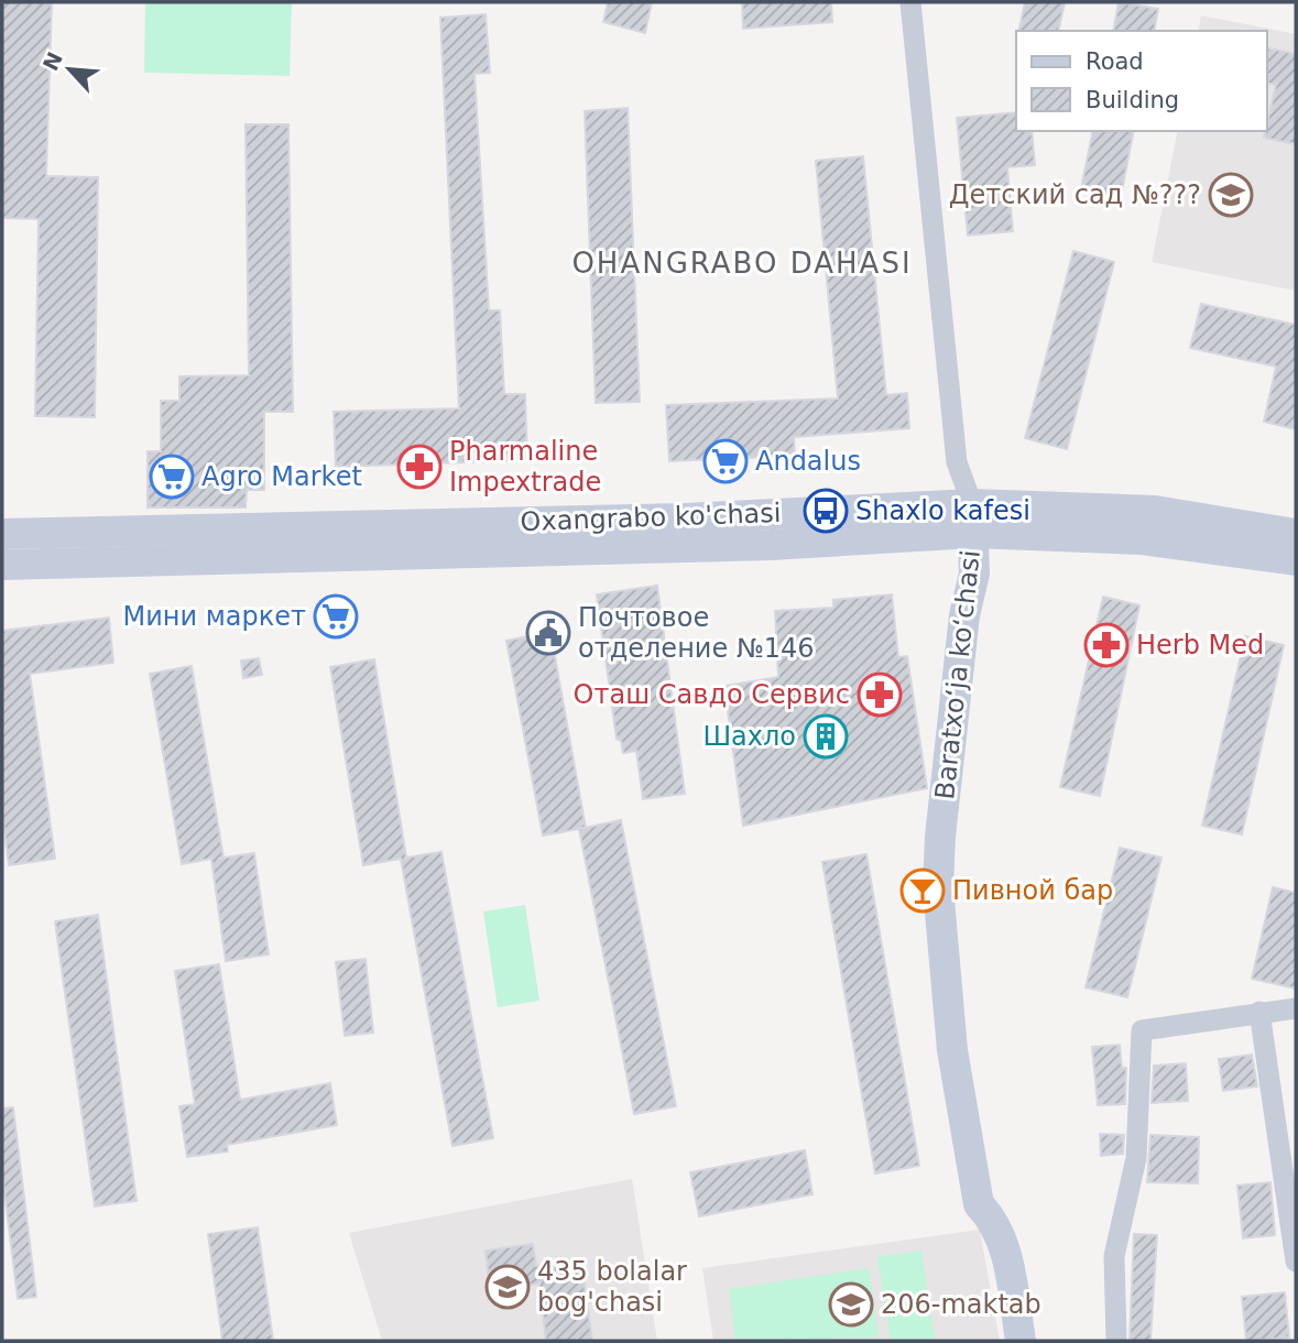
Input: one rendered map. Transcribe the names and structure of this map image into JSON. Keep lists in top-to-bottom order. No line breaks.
{"streets":{"main road":["Oxangrabo ko'chasi","Baratxoʻja koʻchasi"]},"crossings":[["Oxangrabo ko'chasi","Baratxoʻja koʻchasi"]],"districts":["OHANGRABO DAHASI"],"places":{"school or university":["Детский сад №???","435 bolalar bog'chasi","206-maktab"],"supermarket":["Andalus","Agro Market","Мини маркет"],"pharmacy":["Pharmaline Impextrade","Herb Med","Оташ Савдо Сервис"],"bus stop":["Shaxlo kafesi"],"public building":["Почтовое отделение №146"],"building":["Шахло"],"bar":["Пивной бар"]},"legend":["Road","Building"],"north":"top left"}
